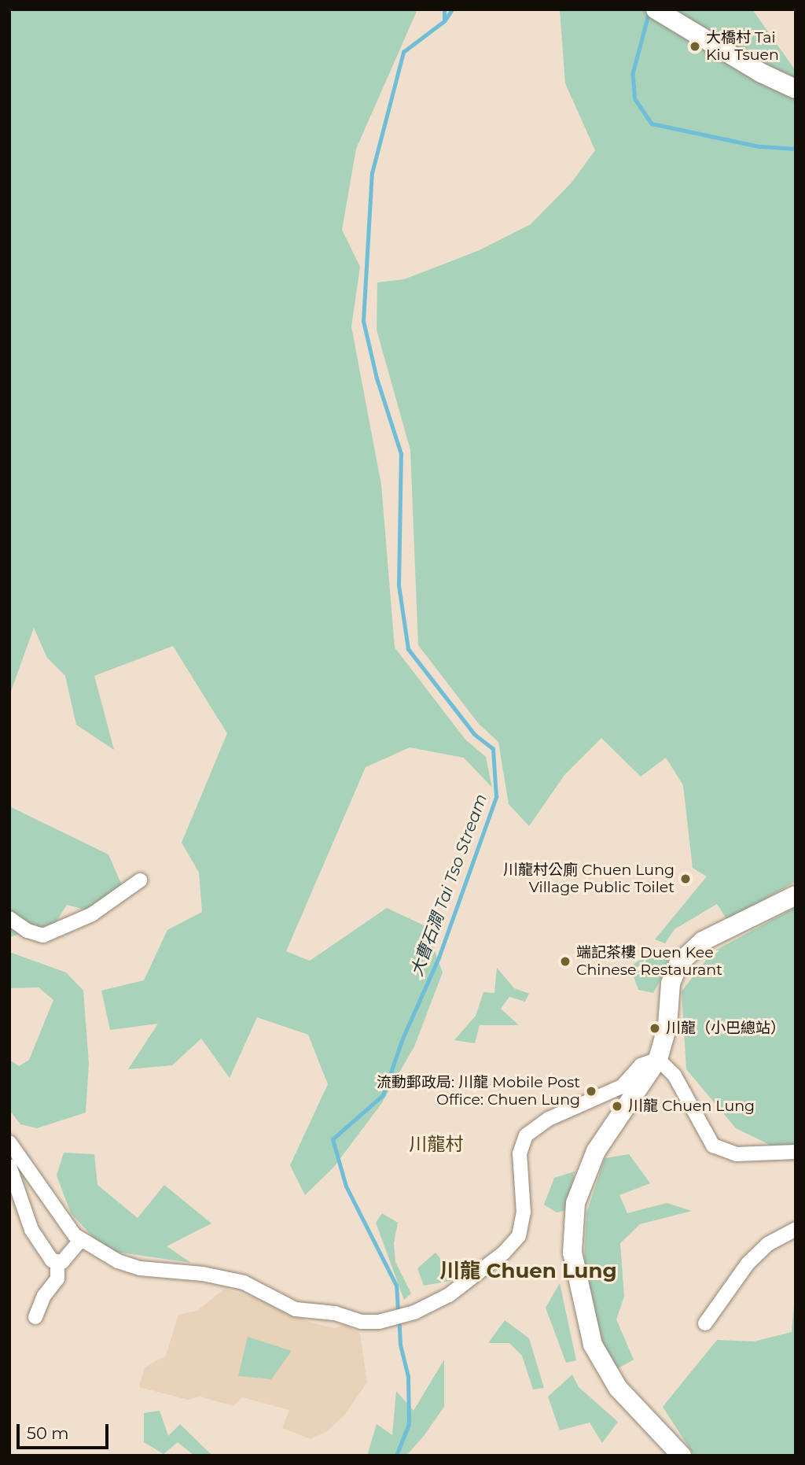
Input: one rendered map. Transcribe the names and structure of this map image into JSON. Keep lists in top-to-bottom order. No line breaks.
{"districts":["川龍村","川龍 Chuen Lung"],"water":["大曹石澗 Tai Tso Stream"],"places":["大橋村 Tai Kiu Tsuen","川龍村公廁 Chuen Lung Village Public Toilet","端記茶樓 Duen Kee Chinese Restaurant","川龍（小巴總站）","流動郵政局: 川龍 Mobile Post Office: Chuen Lung","川龍 Chuen Lung"],"scale_bar":"50 m"}
